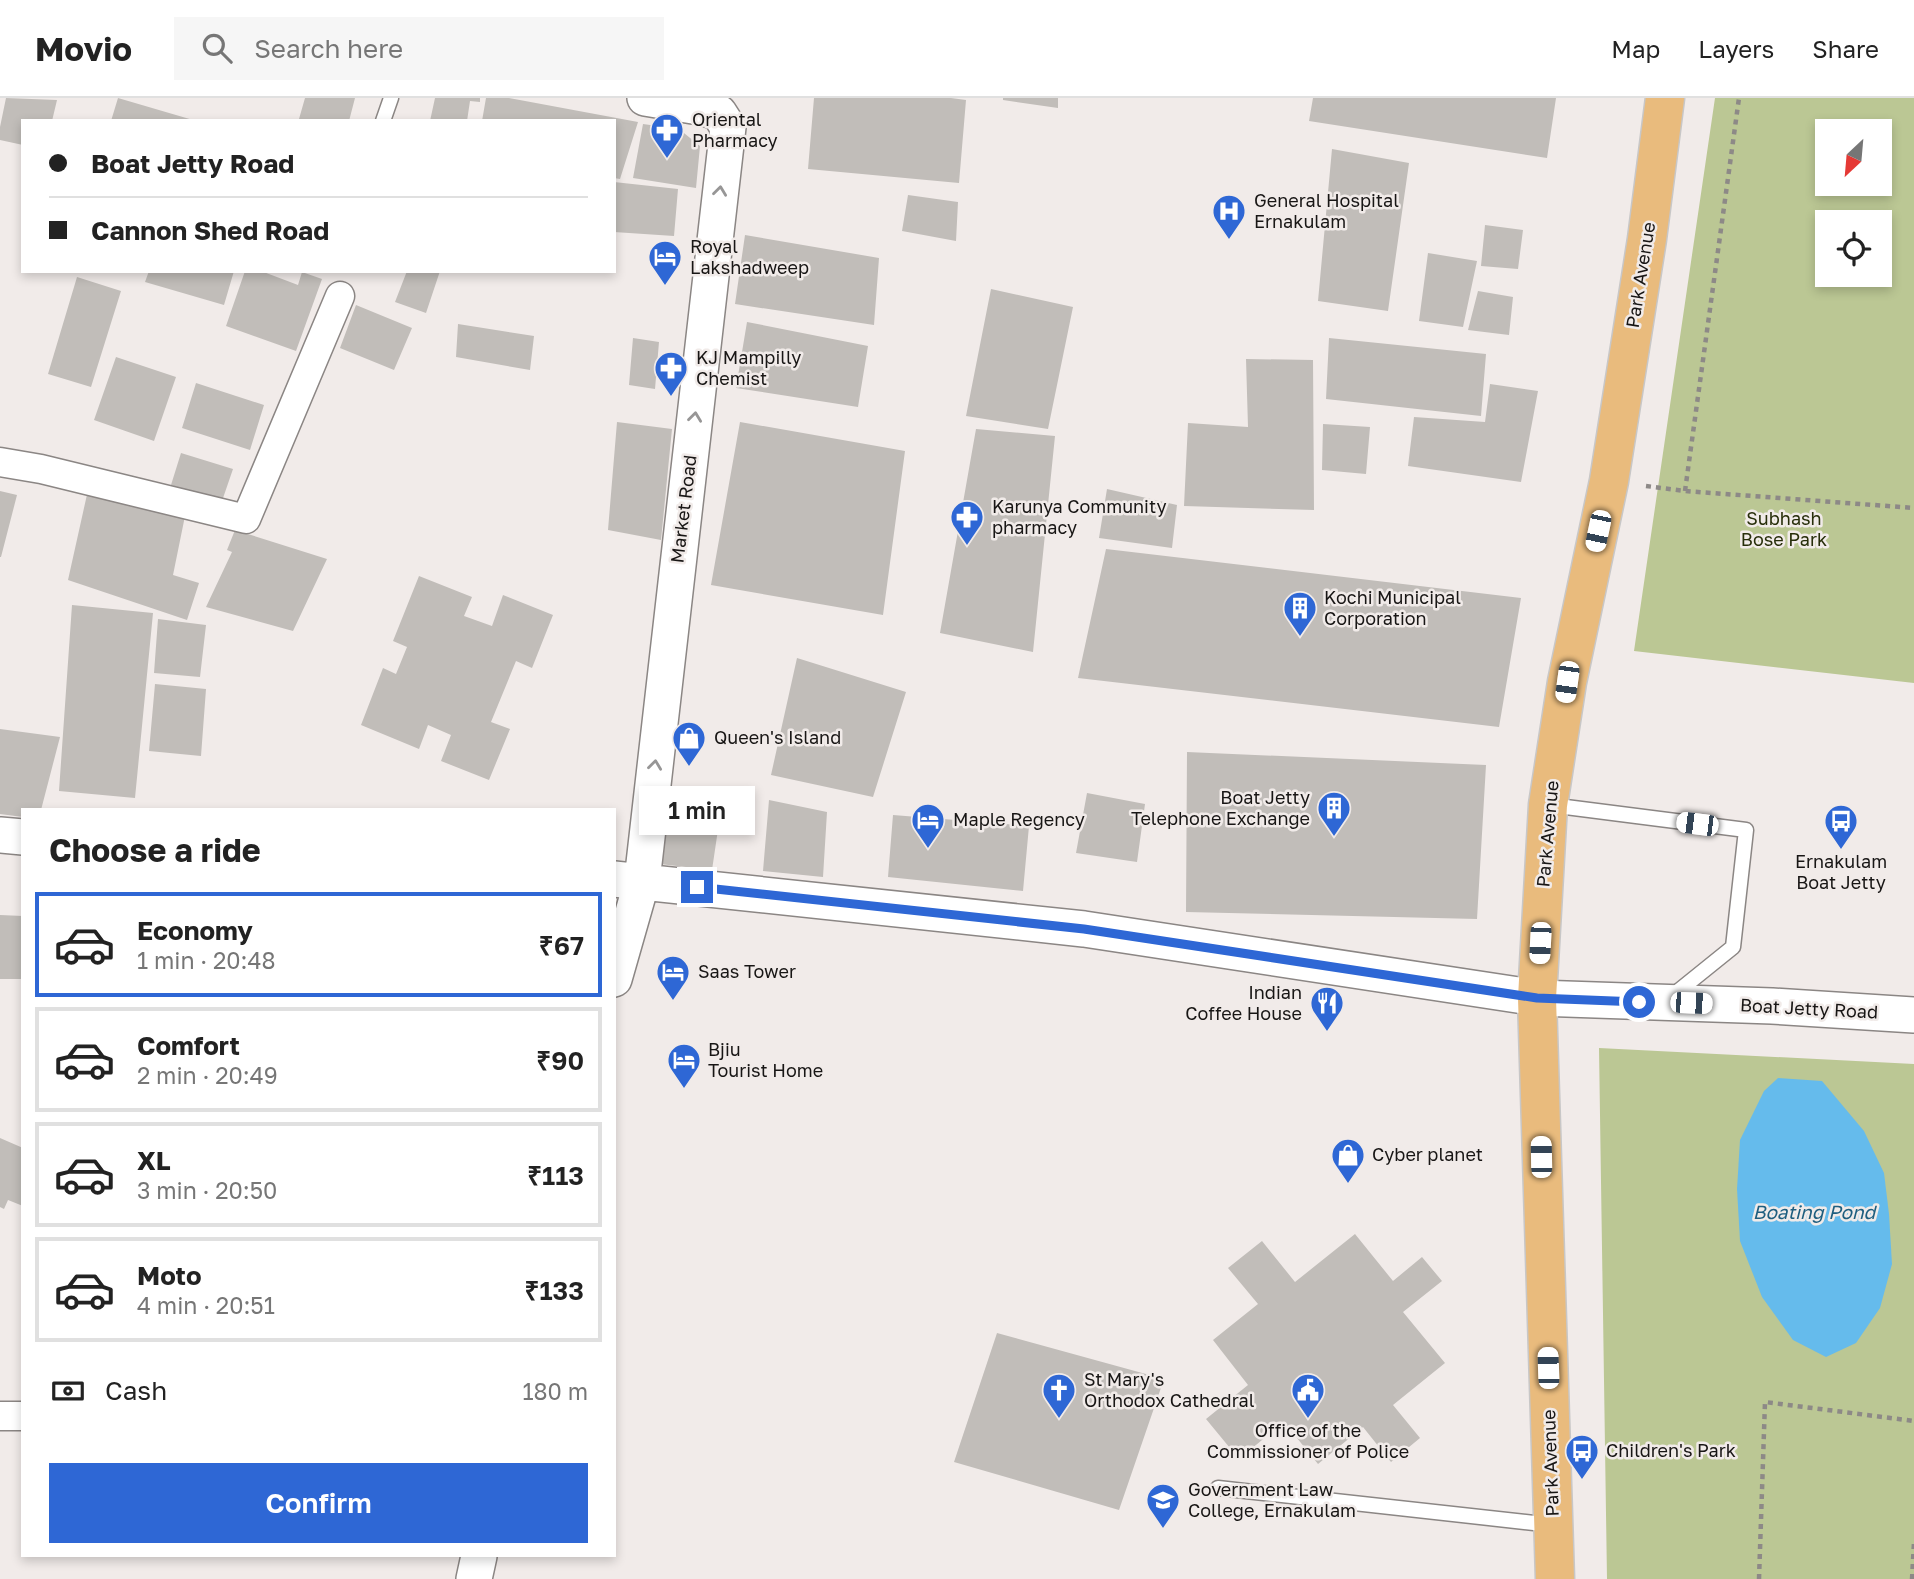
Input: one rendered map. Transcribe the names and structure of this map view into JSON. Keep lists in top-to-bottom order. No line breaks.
{"streets":{"main road":["Park Avenue"],"street":["Market Road","Boat Jetty Road"]},"crossings":[["Park Avenue","Boat Jetty Road"],["Market Road","Boat Jetty Road"]],"one_way":["Market Road"],"water":["Boating Pond"],"parks":["Subhash Bose Park"],"places":{"pharmacy":["Oriental Pharmacy","KJ Mampilly Chemist","Karunya Community pharmacy"],"hospital":["General Hospital Ernakulam"],"hotel":["Royal Lakshadweep","Maple Regency","Saas Tower","Bjiu Tourist Home"],"building":["Kochi Municipal Corporation","Boat Jetty Telephone Exchange"],"shop":["Queen's Island","Cyber planet"],"bus stop":["Ernakulam Boat Jetty","Children's Park"],"restaurant":["Indian Coffee House"],"church":["St Mary's Orthodox Cathedral"],"public building":["Office of the Commissioner of Police"],"school or university":["Government Law College, Ernakulam"]},"north":"bottom left","page":{"header":"Movio","search":"Search here","nav":["Map","Layers","Share"],"banner":["Boat Jetty Road","Cannon Shed Road"],"bubble":"1 min","heading":"Choose a ride","list":[{"name":"Economy","note":"1 min · 20:48","value":"₹67"},{"name":"Comfort","note":"2 min · 20:49","value":"₹90"},{"name":"XL","note":"3 min · 20:50","value":"₹113"},{"name":"Moto","note":"4 min · 20:51","value":"₹133"}],"pay":["Cash","180 m"],"buttons":"Confirm"}}
